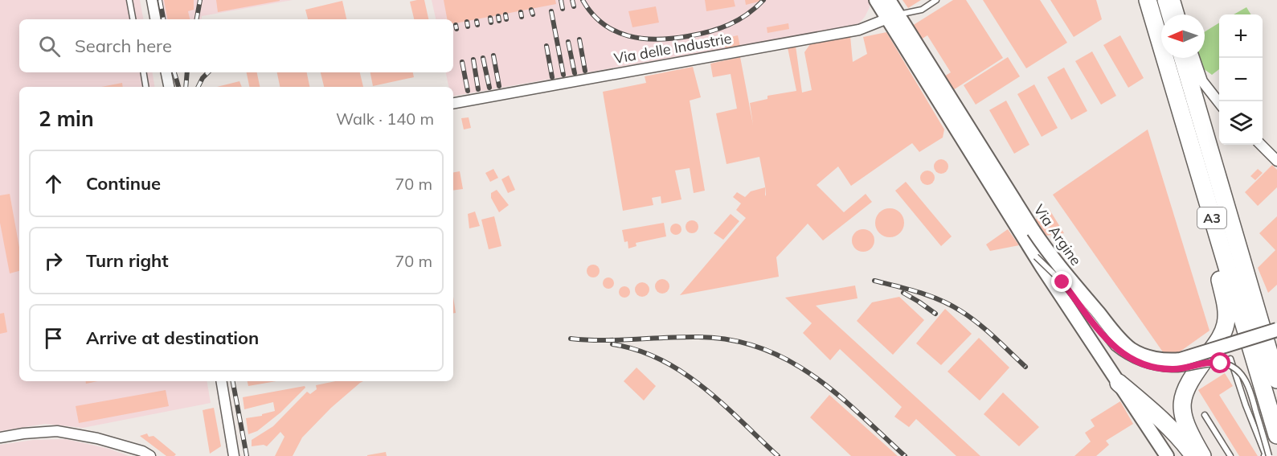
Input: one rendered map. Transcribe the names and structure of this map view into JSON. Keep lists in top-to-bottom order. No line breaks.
{"streets":{"highway":["A3"],"street":["Via delle Industrie","Via Argine"]},"crossings":[["Via delle Industrie","Via Argine"]],"north":"left","page":{"map_buttons":["+","−"],"search":"Search here","heading":["2 min","Walk · 140 m"],"list":[["Continue","70 m"],["Turn right","70 m"],"Arrive at destination"]}}
